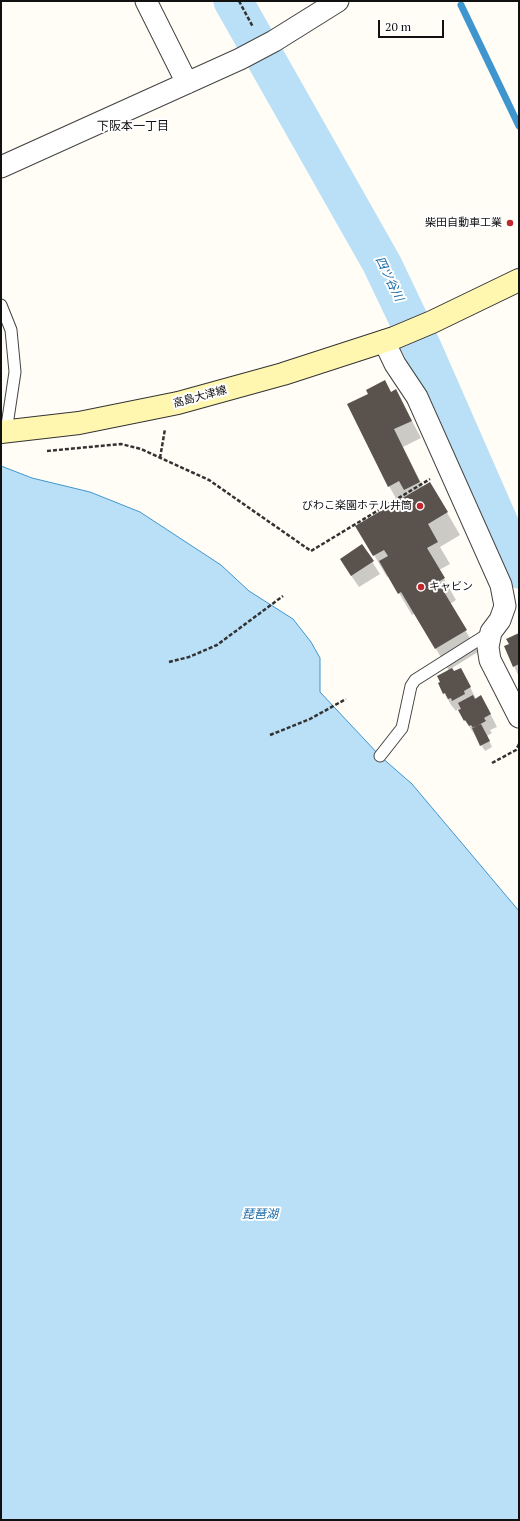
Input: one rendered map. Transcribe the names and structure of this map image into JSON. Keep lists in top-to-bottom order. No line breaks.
{"streets":{"main road":["高島大津線"]},"districts":["下阪本一丁目"],"water":["四ツ谷川","琵琶湖"],"places":["柴田自動車工業","びわこ楽園ホテル井筒","キャビン"],"scale_bar":"20 m"}
